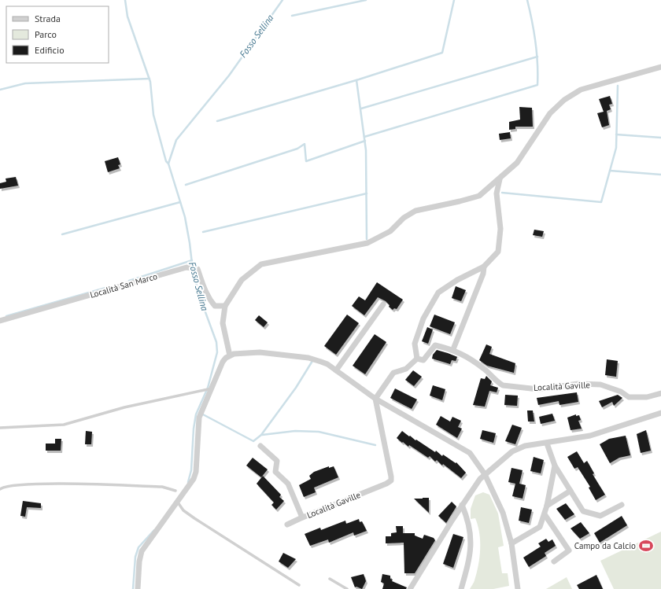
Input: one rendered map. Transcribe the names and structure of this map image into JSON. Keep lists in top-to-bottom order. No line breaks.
{"streets":{"street":["Località San Marco","Località Gaville"]},"water":["Fosso Sellina"],"places":{"sports":["Campo da Calcio"]},"legend":["Strada","Parco","Edificio"]}
